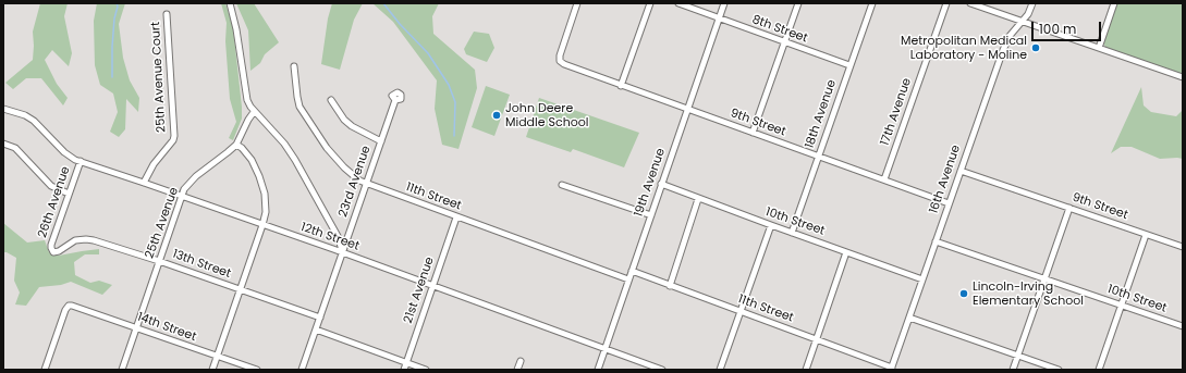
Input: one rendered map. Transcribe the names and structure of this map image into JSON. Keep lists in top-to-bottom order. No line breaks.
{"streets":{"street":["8th Street","25th Avenue Court","17th Avenue","18th Avenue","9th Street","16th Avenue","23rd Avenue","19th Avenue","11th Street","26th Avenue","10th Street","25th Avenue","12th Street","13th Street","21st Avenue","14th Street"]},"crossings":[["8th Street","18th Avenue"],["8th Street","19th Avenue"],["25th Avenue Court","12th Street"],["17th Avenue","9th Street"],["18th Avenue","9th Street"],["18th Avenue","10th Street"],["9th Street","16th Avenue"],["9th Street","19th Avenue"],["16th Avenue","11th Street"],["16th Avenue","10th Street"],["23rd Avenue","11th Street"],["23rd Avenue","12th Street"],["23rd Avenue","13th Street"],["19th Avenue","11th Street"],["19th Avenue","10th Street"],["19th Avenue","12th Street"],["11th Street","21st Avenue"],["26th Avenue","12th Street"],["26th Avenue","13th Street"],["25th Avenue","12th Street"],["25th Avenue","13th Street"],["25th Avenue","14th Street"],["12th Street","21st Avenue"]],"places":["Metropolitan Medical Laboratory - Moline","John Deere Middle School","Lincoln-Irving Elementary School"],"scale_bar":"100 m"}
